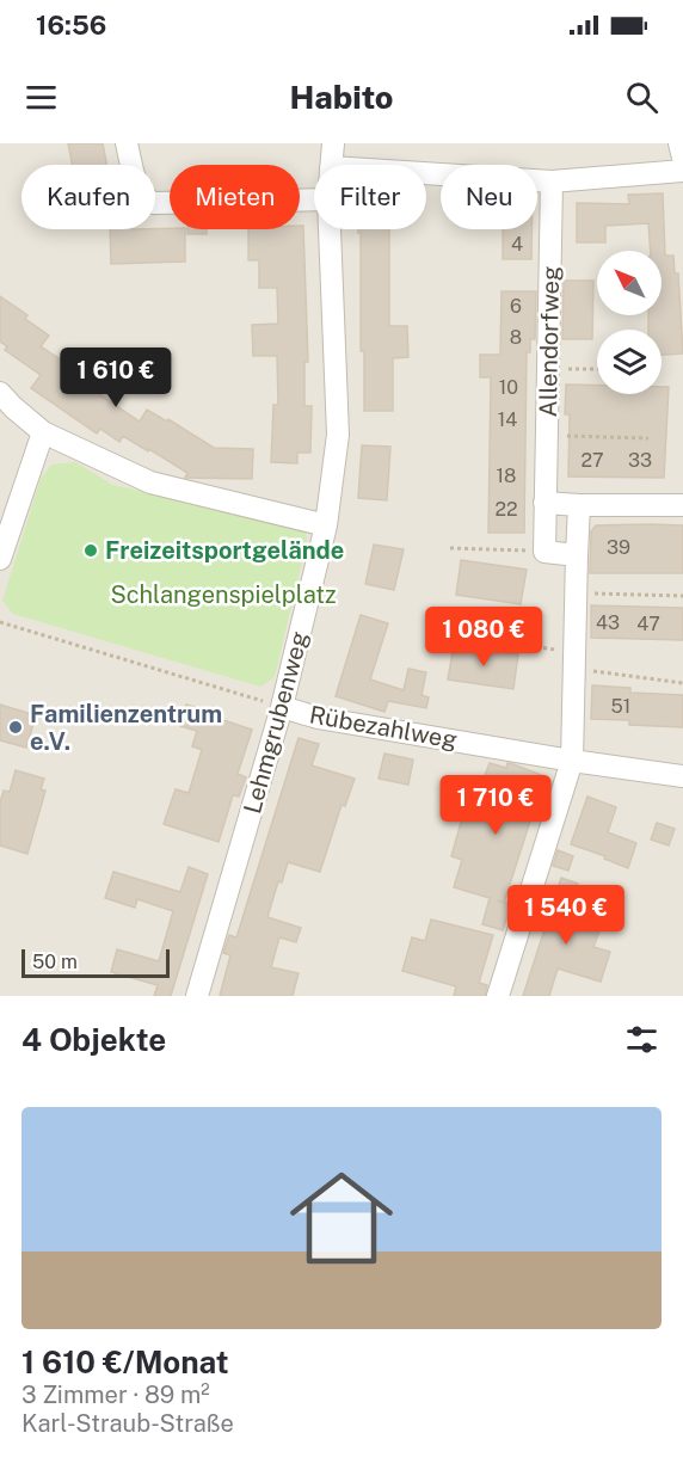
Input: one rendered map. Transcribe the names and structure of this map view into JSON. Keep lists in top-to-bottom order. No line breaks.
{"streets":{"street":["Allendorfweg","Lehmgrubenweg","Rübezahlweg"]},"crossings":[["Lehmgrubenweg","Rübezahlweg"]],"parks":["Schlangenspielplatz"],"places":["Freizeitsportgelände","Familienzentrum e.V."],"house_numbers":["4","6","8","10","14","27","33","18","22","39","43","47","51"],"scale_bar":"50 m","north":"top left","page":{"status":"16:56","header":"Habito","chip":["Kaufen","Mieten","Filter","Neu"],"price":["1 610 €","1 080 €","1 710 €","1 540 €"],"scale":"50 m","heading":"4 Objekte","list":[{"name":"1 610 €/Monat","note":"3 Zimmer · 89 m² · Karl-Straub-Straße"}]}}
